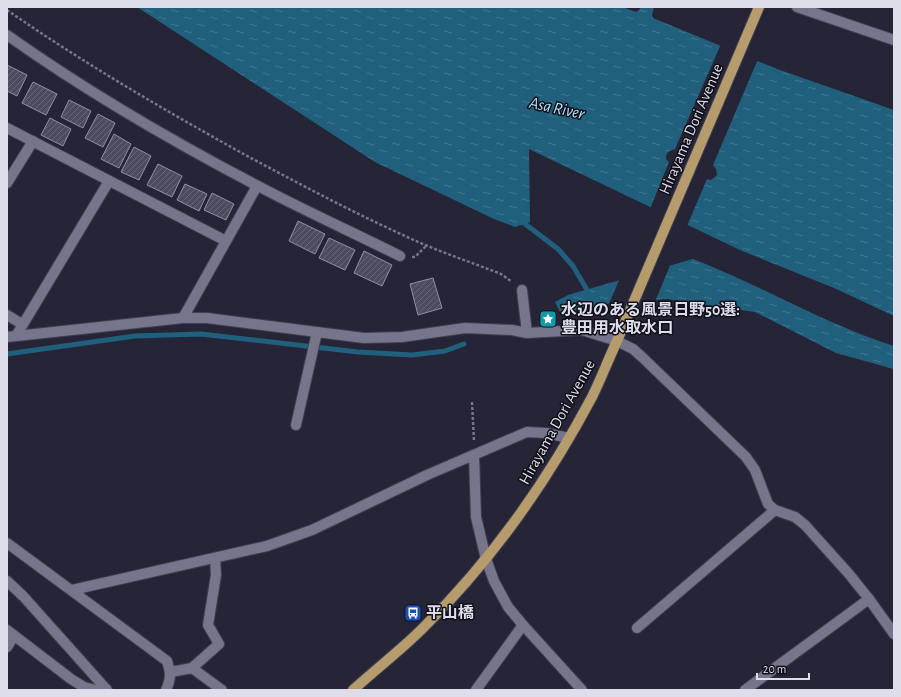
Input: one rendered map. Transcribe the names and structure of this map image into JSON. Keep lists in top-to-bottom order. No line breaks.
{"streets":{"main road":["Hirayama Dori Avenue"]},"water":["Asa River"],"places":{"place":["水辺のある風景日野50選: 豊田用水取水口"],"bus stop":["平山橋"]},"scale_bar":"20 m"}
